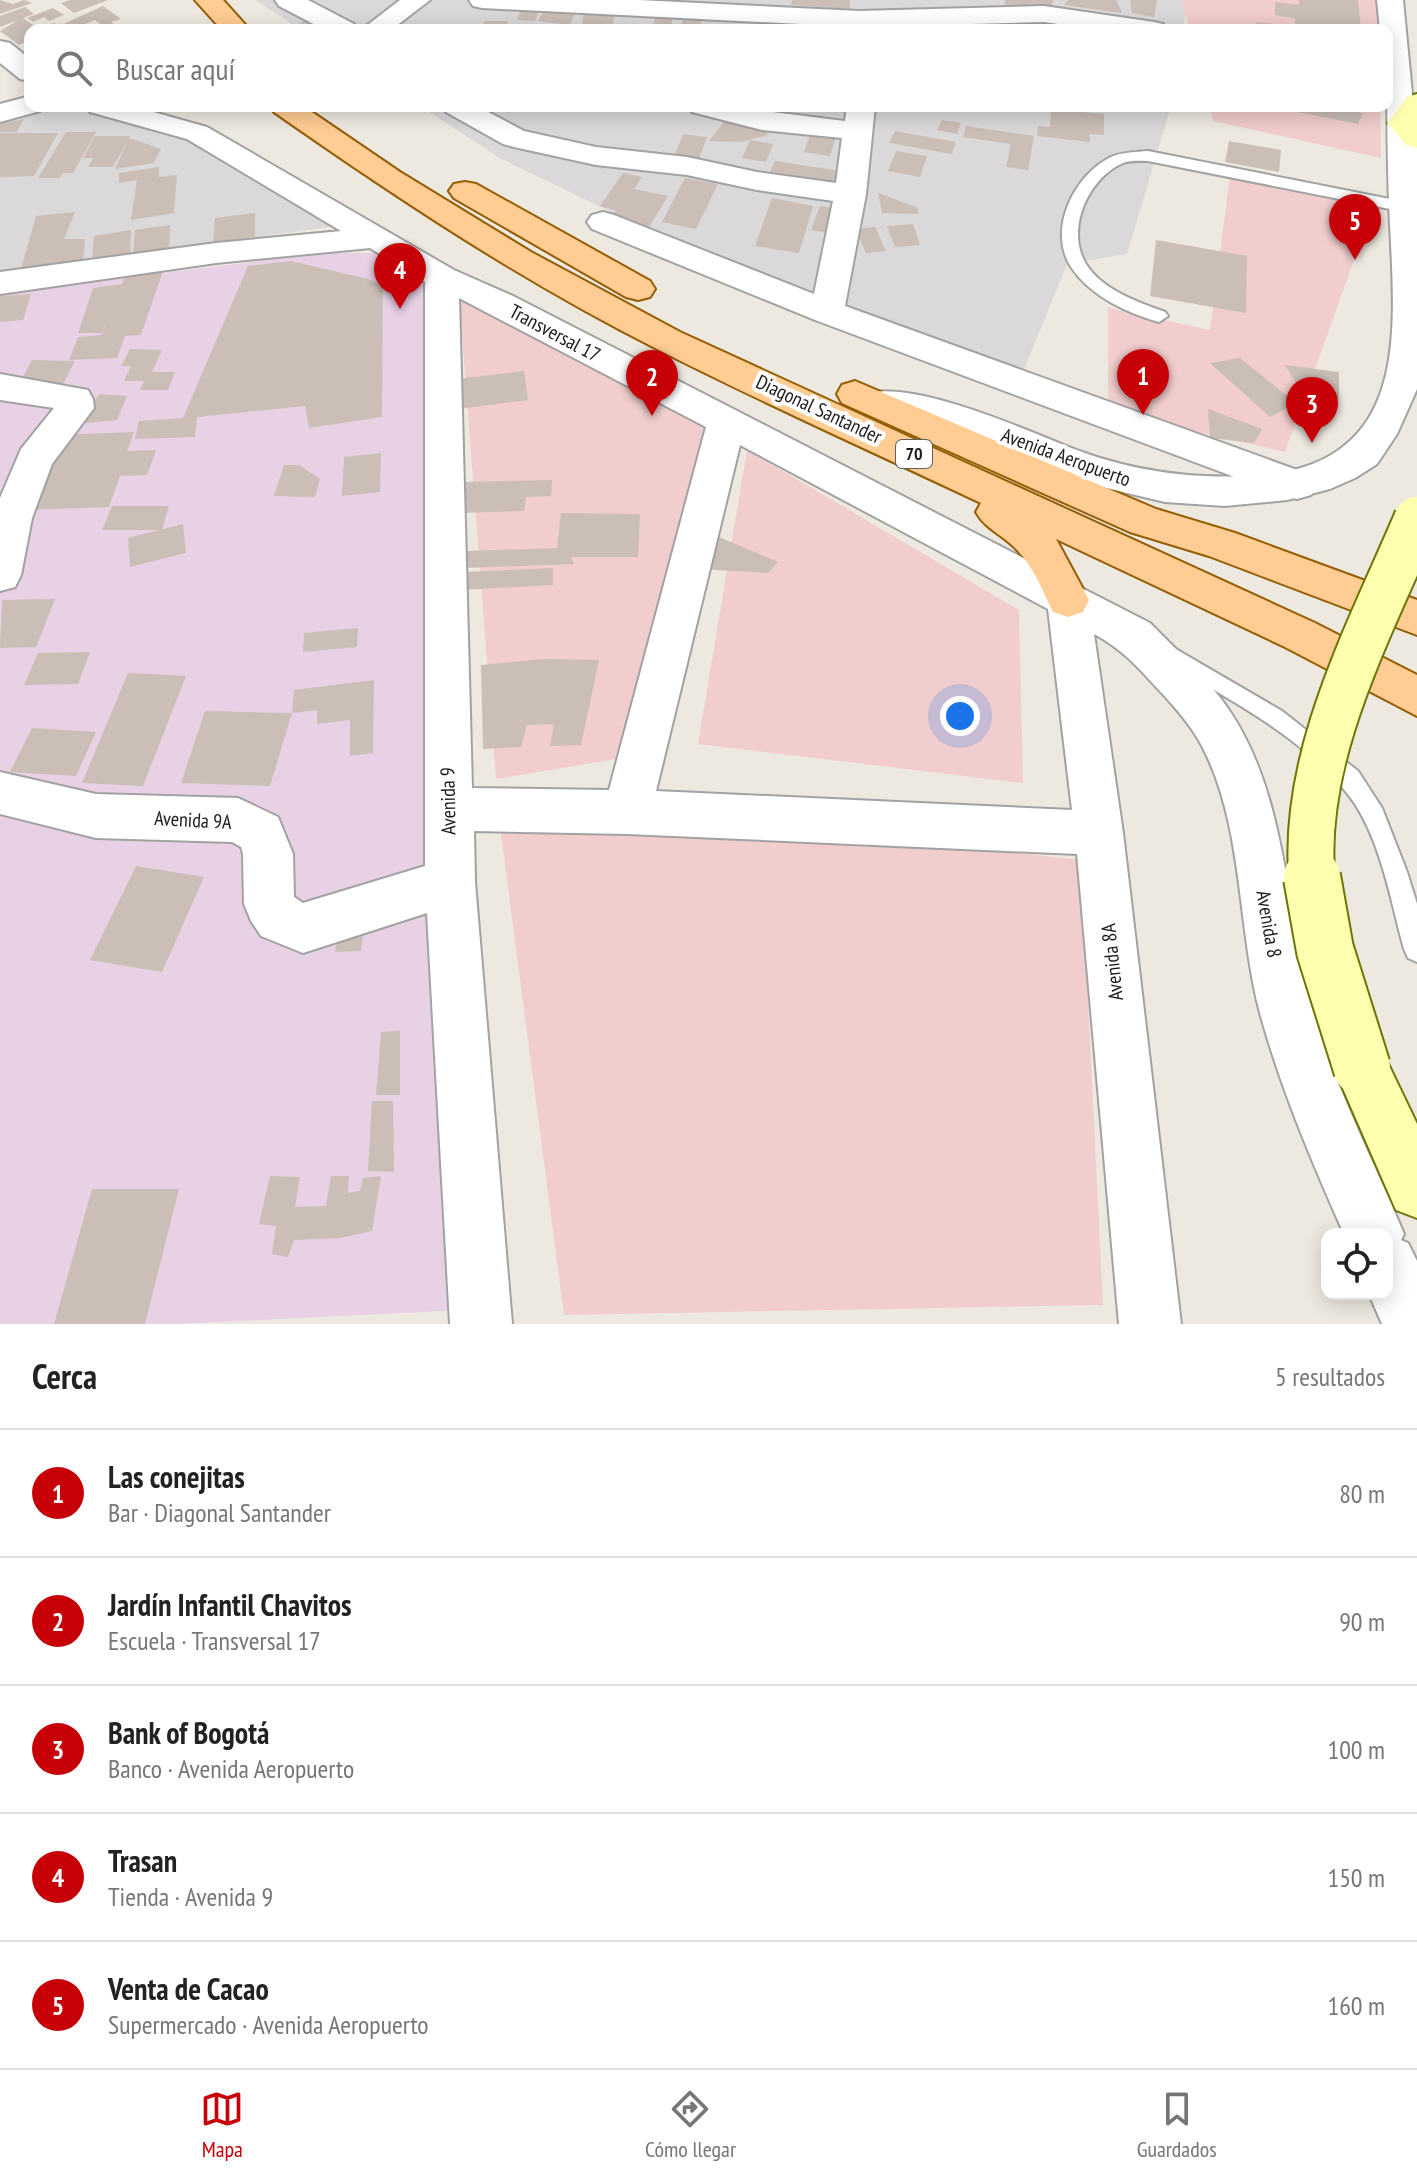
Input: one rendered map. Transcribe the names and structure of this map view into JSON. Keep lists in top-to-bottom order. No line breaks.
{"streets":{"main road":["Diagonal Santander","70"],"street":["Transversal 17","Avenida Aeropuerto","Avenida 9","Avenida 9A","Avenida 8","Avenida 8A"]},"crossings":[["Transversal 17","Avenida 9"],["Transversal 17","Avenida 8"],["Transversal 17","Avenida 8A"],["Diagonal Santander","Avenida Aeropuerto"],["Avenida 9","Avenida 9A"]],"page":{"search":"Buscar aquí","pins":["5","4","1","2","3"],"heading":["Cerca","5 resultados"],"list":[{"mark":"1","name":"Las conejitas","note":"Bar · Diagonal Santander","value":"80 m"},{"mark":"2","name":"Jardín Infantil Chavitos","note":"Escuela · Transversal 17","value":"90 m"},{"mark":"3","name":"Bank of Bogotá","note":"Banco · Avenida Aeropuerto","value":"100 m"},{"mark":"4","name":"Trasan","note":"Tienda · Avenida 9","value":"150 m"},{"mark":"5","name":"Venta de Cacao","note":"Supermercado · Avenida Aeropuerto","value":"160 m"}],"nav":["Mapa","Cómo llegar","Guardados"]}}
